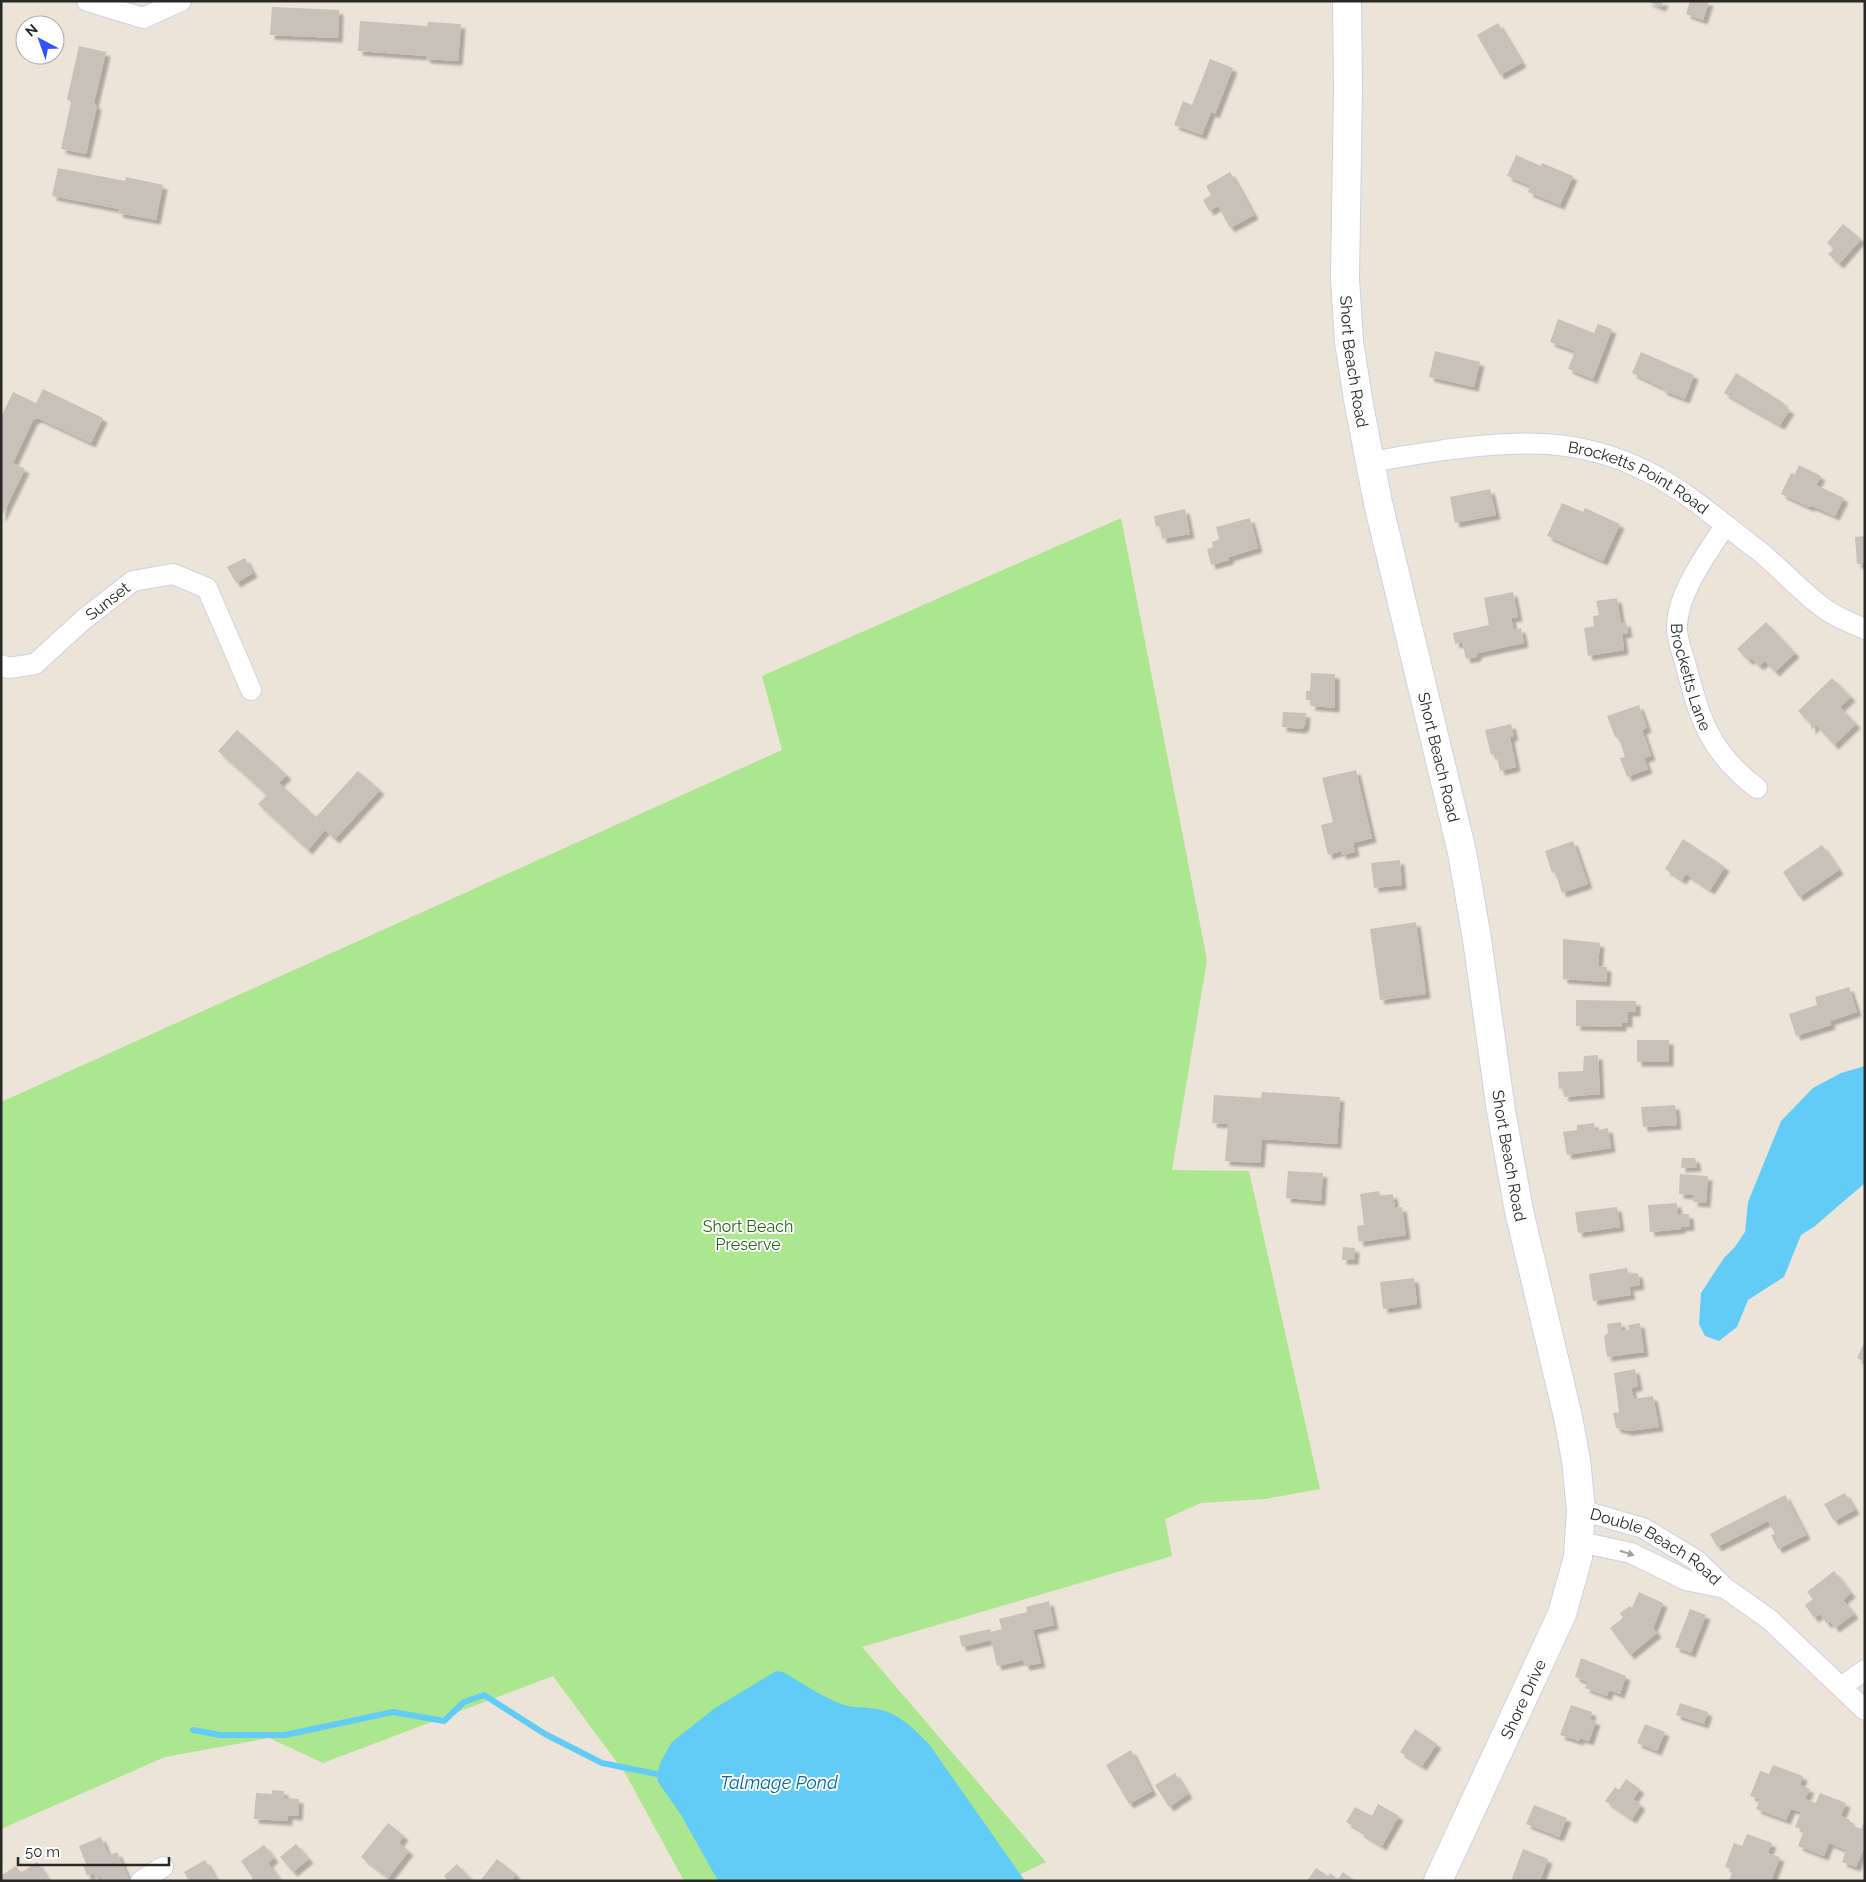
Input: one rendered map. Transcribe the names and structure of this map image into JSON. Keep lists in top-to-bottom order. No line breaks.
{"streets":{"main road":["Short Beach Road","Shore Drive"],"street":["Brocketts Point Road","Sunset","Brocketts Lane","Double Beach Road"]},"crossings":[["Short Beach Road","Brocketts Point Road"],["Short Beach Road","Double Beach Road"],["Short Beach Road","Shore Drive"],["Brocketts Point Road","Brocketts Lane"],["Double Beach Road","Shore Drive"]],"water":["Talmage Pond"],"parks":["Short Beach Preserve"],"scale_bar":"50 m","north":"top left"}
